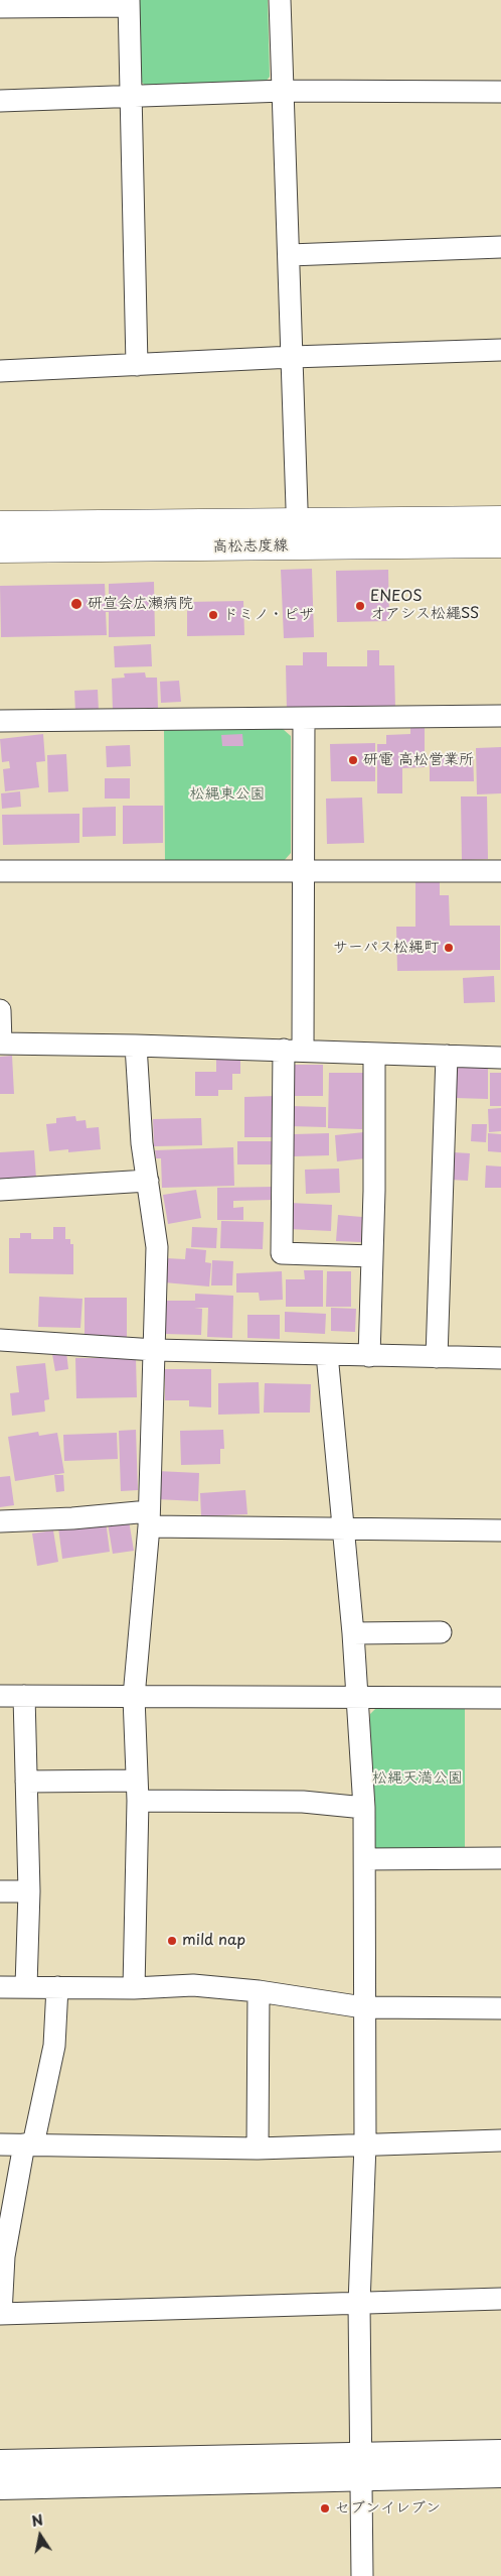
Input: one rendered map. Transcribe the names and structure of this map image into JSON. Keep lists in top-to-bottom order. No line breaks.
{"streets":{"main road":["高松志度線"]},"parks":["松縄東公園","松縄天満公園"],"places":["研宣会広瀬病院","ENEOS オアシス松繩SS","ドミノ・ピザ","研電 高松営業所","サーパス松縄町","mild nap","セブンイレブン"],"north":"top"}
